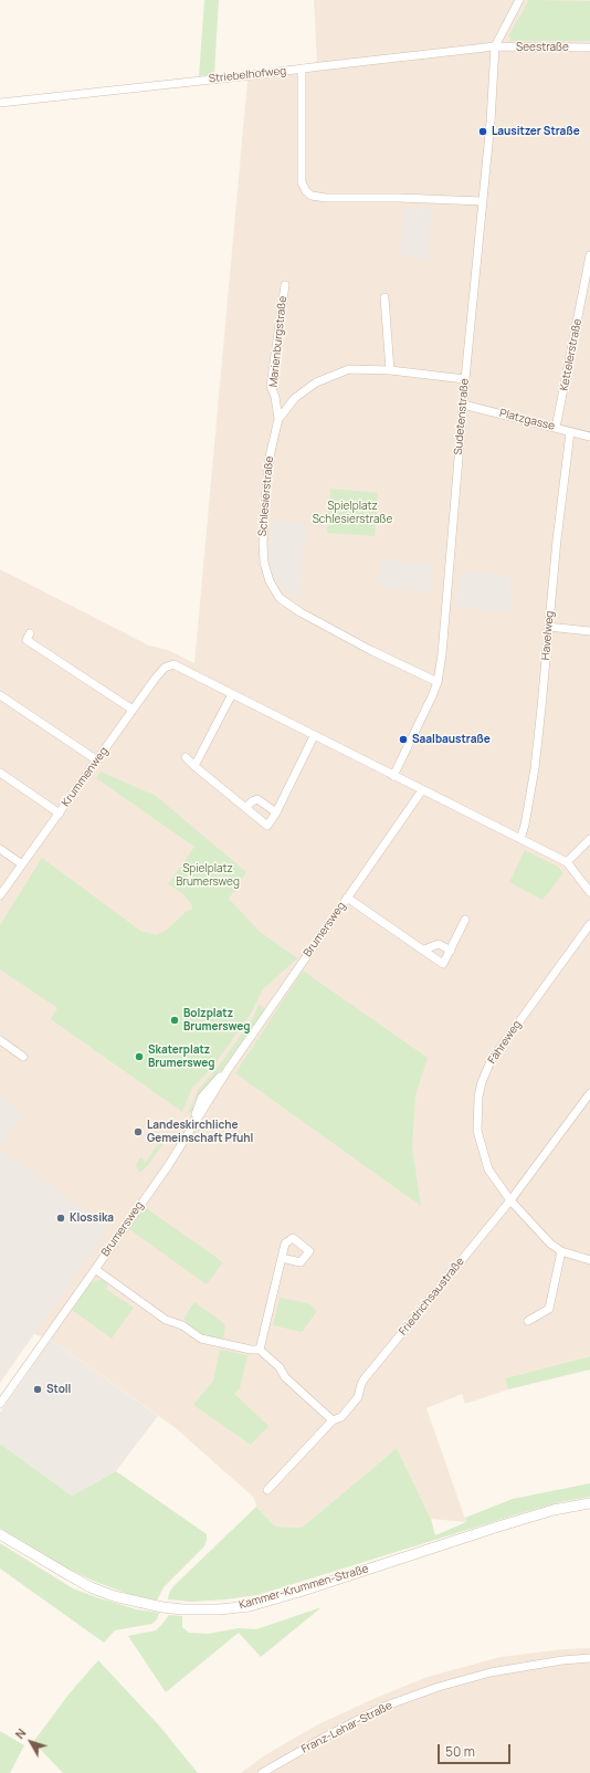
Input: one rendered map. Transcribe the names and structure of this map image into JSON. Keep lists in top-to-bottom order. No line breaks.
{"streets":{"street":["Seestraße","Striebelhofweg","Marienburgstraße","Kettelerstraße","Sudetenstraße","Platzgasse","Schlesierstraße","Havelweg","Krummenweg","Brumersweg","Fähreweg","Friedrichsaustraße","Kammer-Krummen-Straße","Franz-Lehar-Straße"]},"crossings":[["Seestraße","Striebelhofweg"],["Seestraße","Sudetenstraße"],["Striebelhofweg","Sudetenstraße"],["Marienburgstraße","Schlesierstraße"],["Kettelerstraße","Platzgasse"],["Sudetenstraße","Platzgasse"],["Sudetenstraße","Schlesierstraße"],["Platzgasse","Havelweg"],["Fähreweg","Friedrichsaustraße"]],"parks":["Spielplatz Schlesierstraße","Spielplatz Brumersweg"],"places":["Lausitzer Straße","Saalbaustraße","Bolzplatz Brumersweg","Skaterplatz Brumersweg","Landeskirchliche Gemeinschaft Pfuhl","Klossika","Stoll"],"scale_bar":"50 m","north":"top left"}
